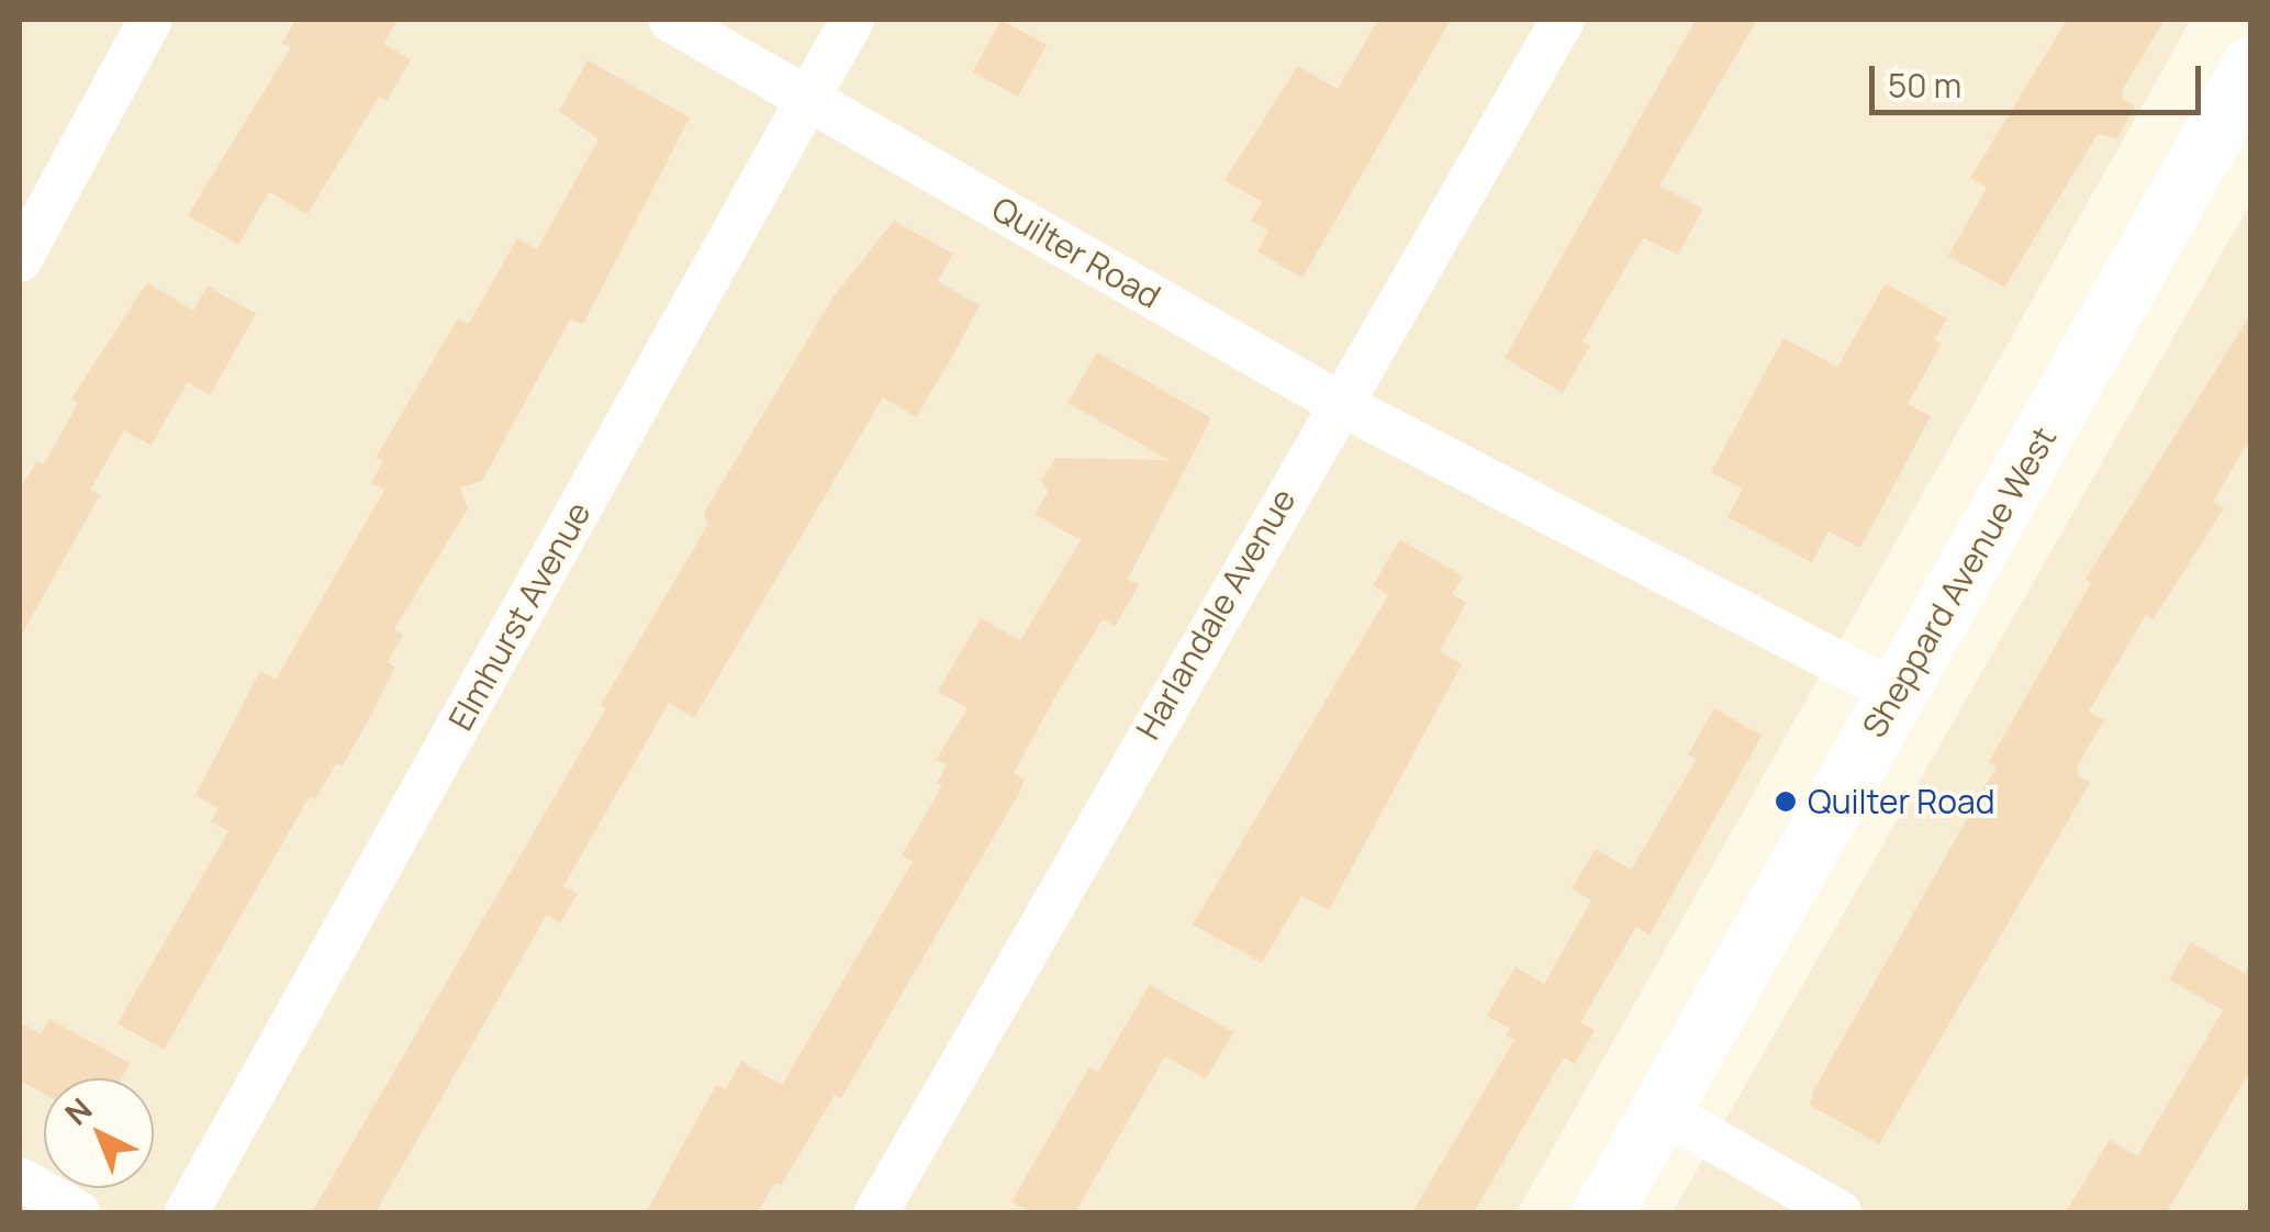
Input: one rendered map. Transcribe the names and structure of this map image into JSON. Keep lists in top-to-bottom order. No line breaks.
{"streets":{"main road":["Sheppard Avenue West"],"street":["Quilter Road","Harlandale Avenue","Elmhurst Avenue"]},"crossings":[["Quilter Road","Sheppard Avenue West"],["Quilter Road","Harlandale Avenue"],["Quilter Road","Elmhurst Avenue"]],"places":["Quilter Road"],"scale_bar":"50 m","north":"top left"}
